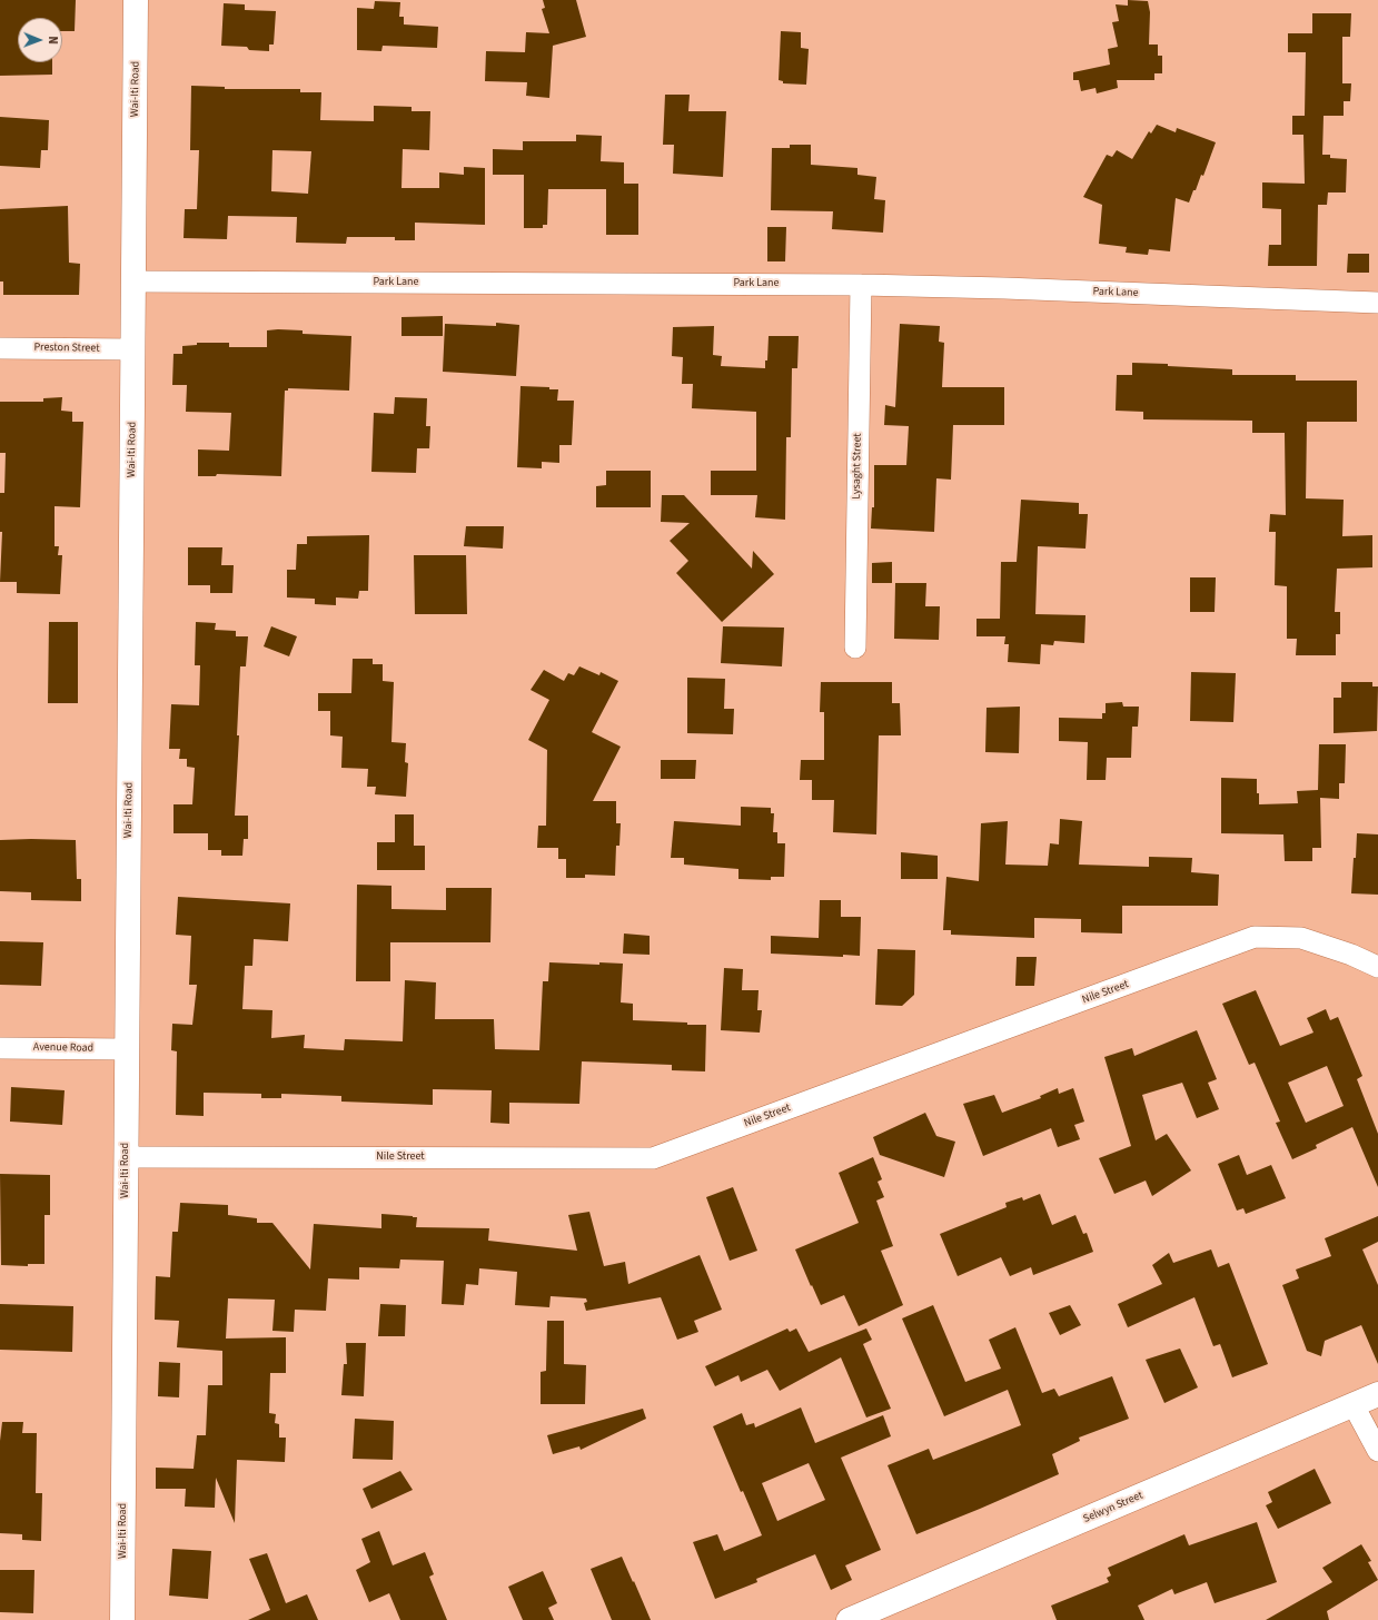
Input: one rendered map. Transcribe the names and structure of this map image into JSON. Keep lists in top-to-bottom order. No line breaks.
{"streets":{"main road":["Wai-Iti Road","Selwyn Street"],"street":["Park Lane","Preston Street","Lysaght Street","Nile Street","Avenue Road"]},"crossings":[["Wai-Iti Road","Park Lane"],["Wai-Iti Road","Preston Street"],["Wai-Iti Road","Nile Street"],["Wai-Iti Road","Avenue Road"],["Park Lane","Lysaght Street"]],"north":"right"}
